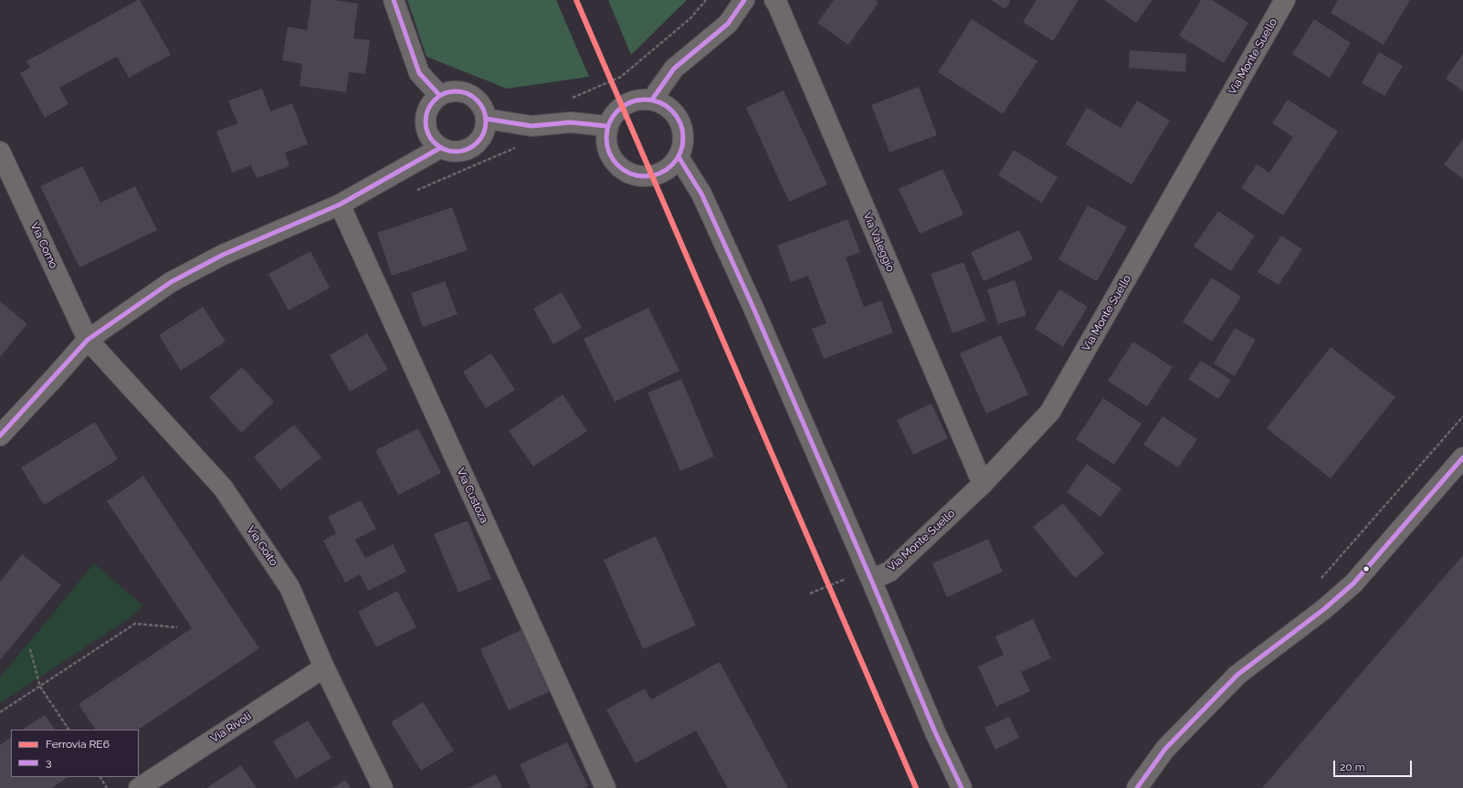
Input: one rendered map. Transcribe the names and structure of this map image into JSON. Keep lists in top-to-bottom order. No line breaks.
{"streets":{"street":["Via Monte Suello","Via Valeggio","Via Como","Via Custoza","Via Goito","Via Rivoli"]},"crossings":[["Via Monte Suello","Via Valeggio"],["Via Como","Via Goito"],["Via Goito","Via Rivoli"]],"lines":["rail line RE6","transit line 3"],"legend":["Ferrovia RE6","3"],"scale_bar":"20 m"}
